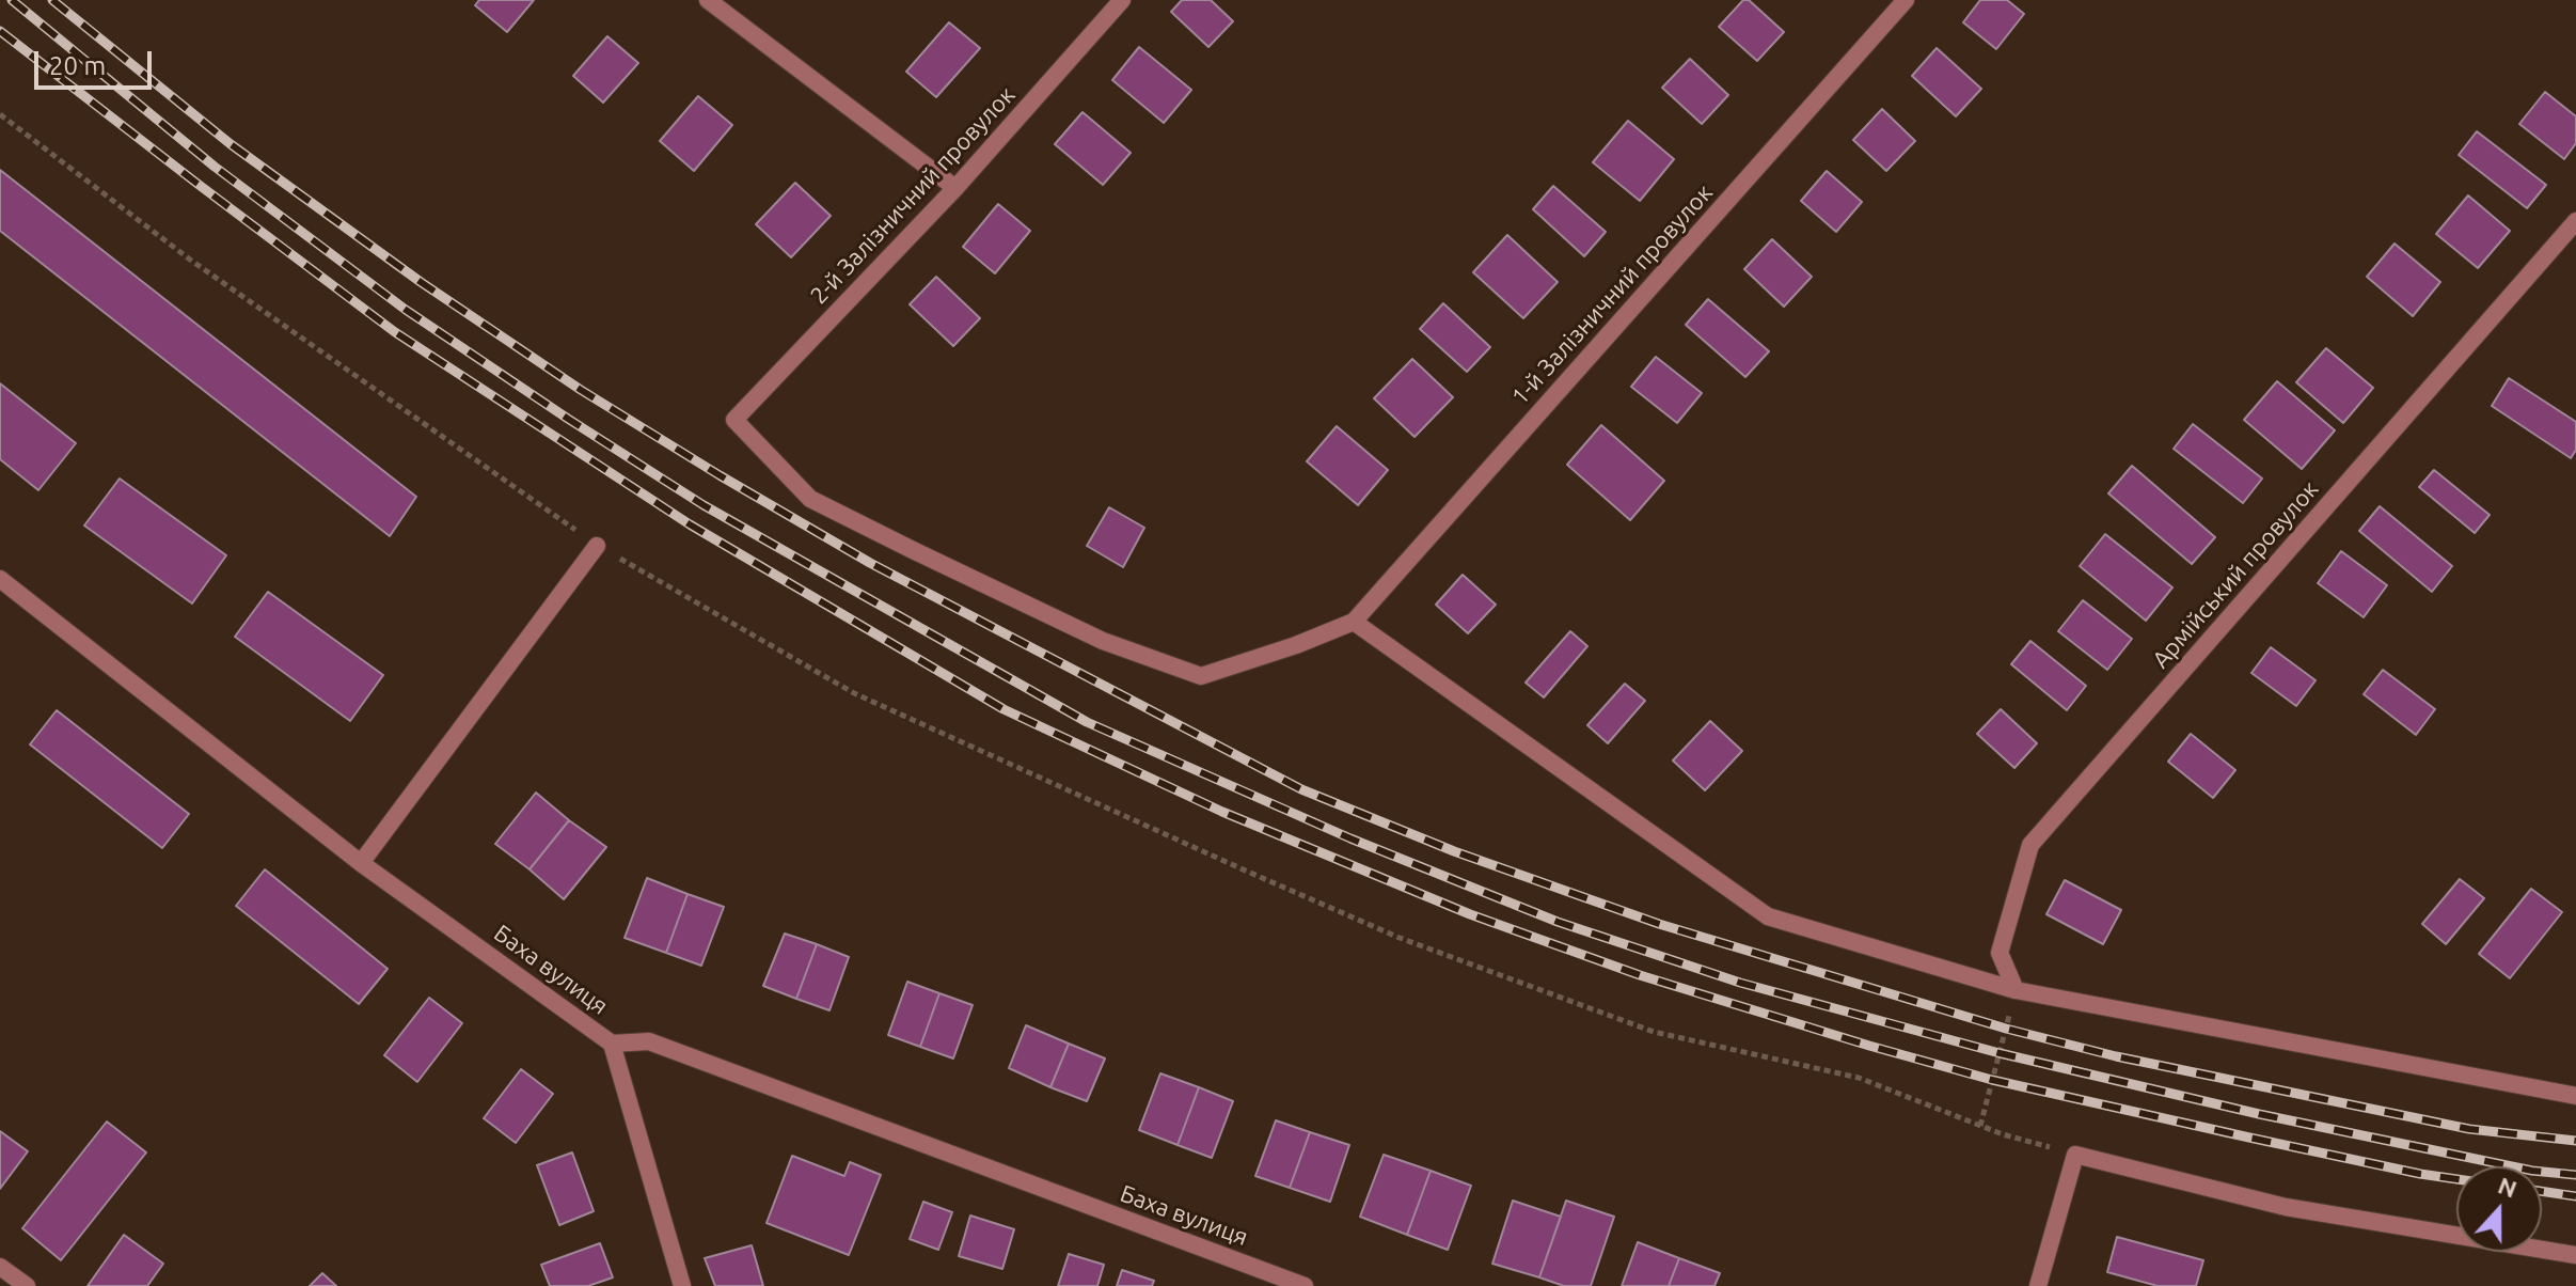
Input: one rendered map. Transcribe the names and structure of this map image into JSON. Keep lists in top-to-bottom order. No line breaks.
{"streets":{"street":["2-й Залізничний провулок","1-й Залізничний провулок","Армійський провулок","Баха вулиця"]},"crossings":[["2-й Залізничний провулок","1-й Залізничний провулок"]],"scale_bar":"20 m","north":"top"}
